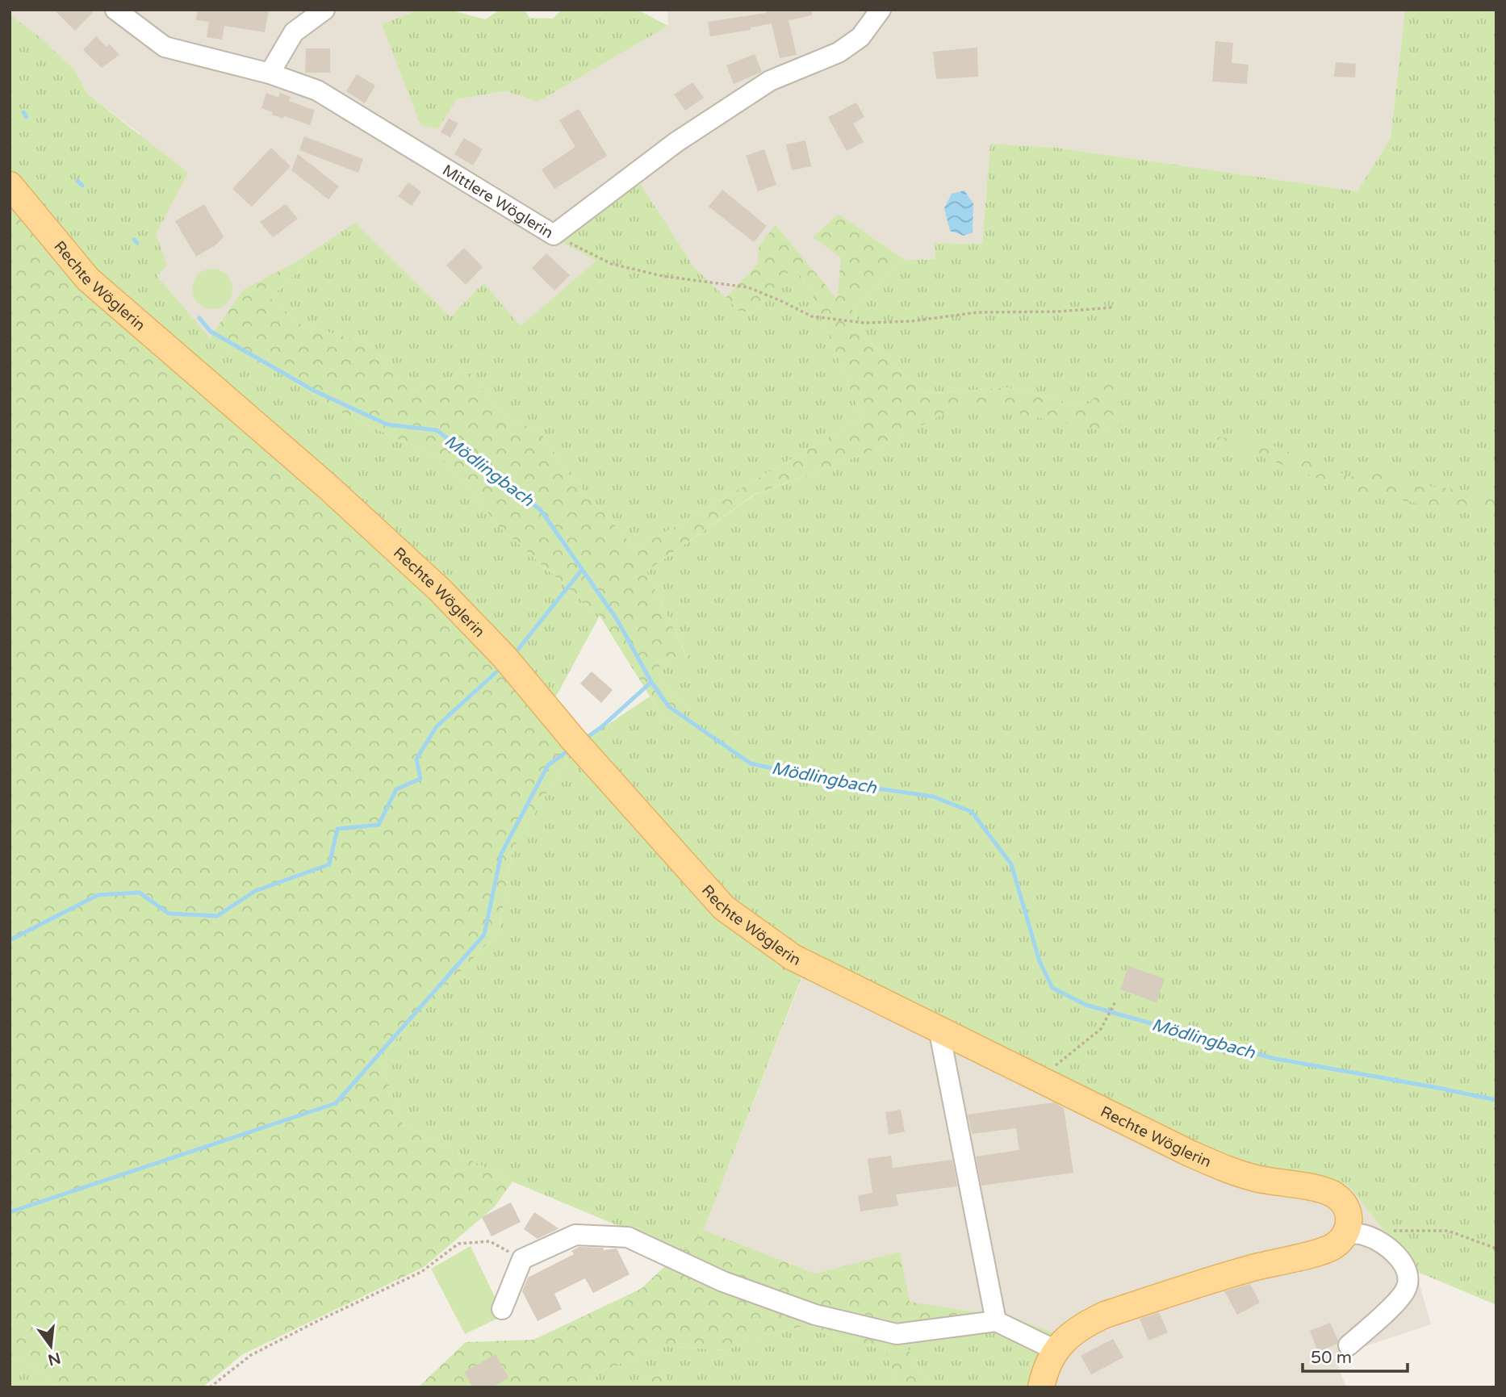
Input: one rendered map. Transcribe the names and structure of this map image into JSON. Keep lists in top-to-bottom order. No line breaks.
{"streets":{"main road":["Rechte Wöglerin"],"street":["Mittlere Wöglerin"]},"water":["Mödlingbach"],"scale_bar":"50 m","north":"bottom"}
